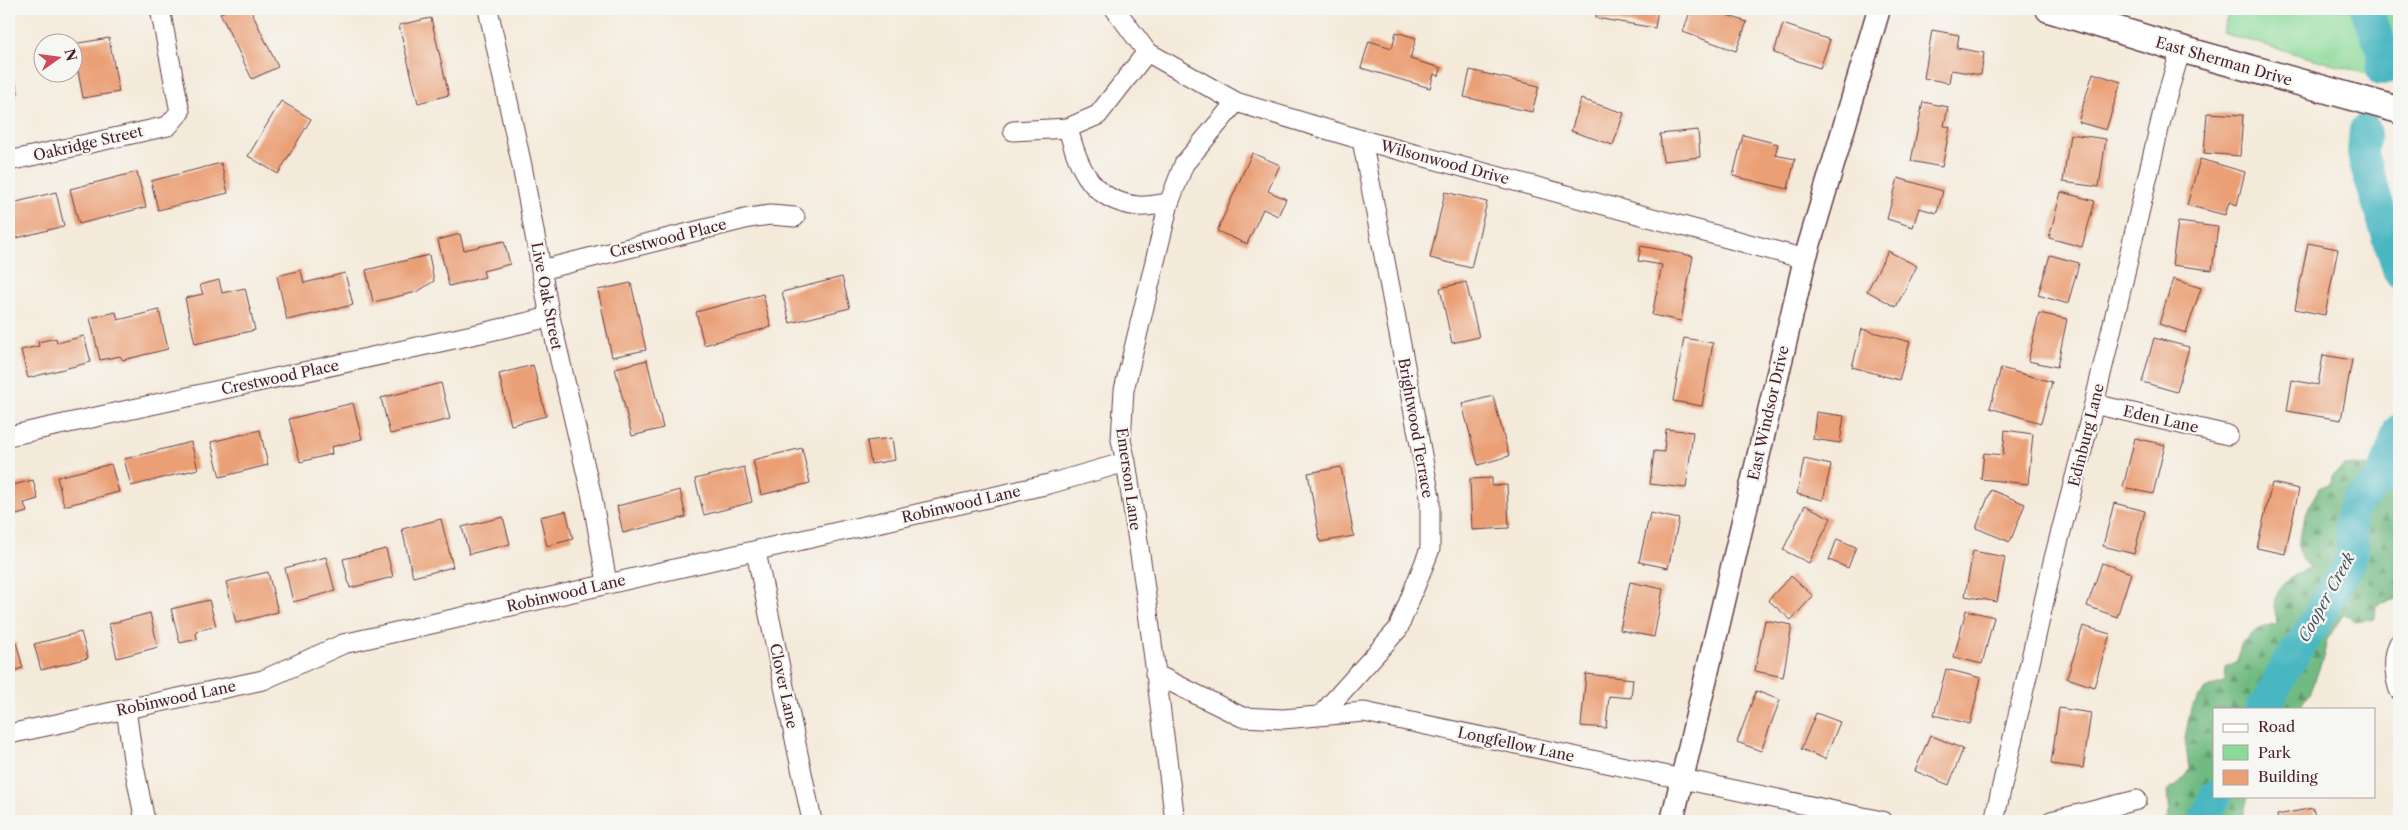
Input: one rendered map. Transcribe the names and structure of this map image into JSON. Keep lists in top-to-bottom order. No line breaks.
{"streets":{"main road":["East Sherman Drive"],"street":["Oakridge Street","Wilsonwood Drive","Crestwood Place","Live Oak Street","East Windsor Drive","Eden Lane","Brightwood Terrace","Edinburg Lane","Emerson Lane","Robinwood Lane","Clover Lane","Longfellow Lane"]},"crossings":[["East Sherman Drive","Edinburg Lane"],["Wilsonwood Drive","East Windsor Drive"],["Wilsonwood Drive","Brightwood Terrace"],["Wilsonwood Drive","Emerson Lane"],["Crestwood Place","Live Oak Street"],["Live Oak Street","Robinwood Lane"],["East Windsor Drive","Longfellow Lane"],["Eden Lane","Edinburg Lane"],["Brightwood Terrace","Longfellow Lane"],["Emerson Lane","Robinwood Lane"],["Emerson Lane","Longfellow Lane"],["Robinwood Lane","Clover Lane"]],"water":["Cooper Creek"],"legend":["Road","Park","Building"],"north":"right"}
